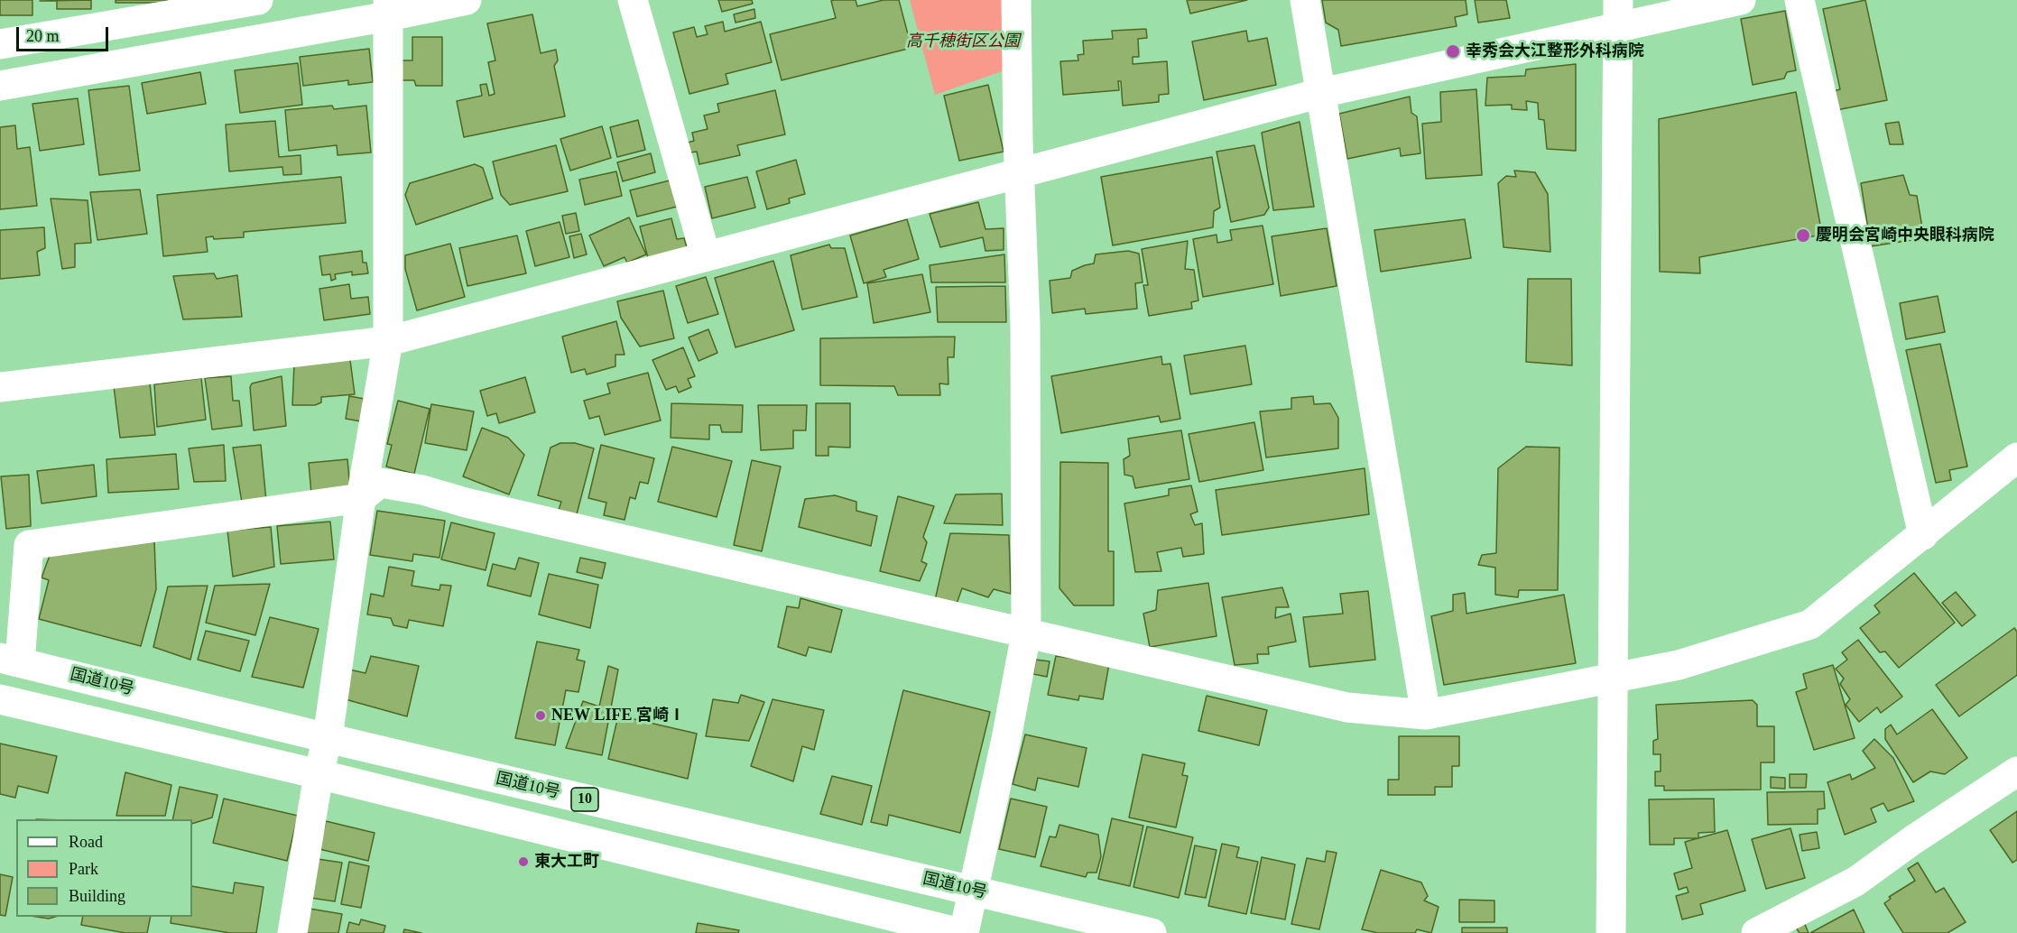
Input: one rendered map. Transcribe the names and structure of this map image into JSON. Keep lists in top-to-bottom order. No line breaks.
{"streets":{"main road":["国道10号","10"]},"parks":["高千穂街区公園"],"places":["幸秀会大江整形外科病院","慶明会宮崎中央眼科病院","NEW LIFE 宮崎Ⅰ","東大工町"],"legend":["Road","Park","Building"],"scale_bar":"20 m"}
